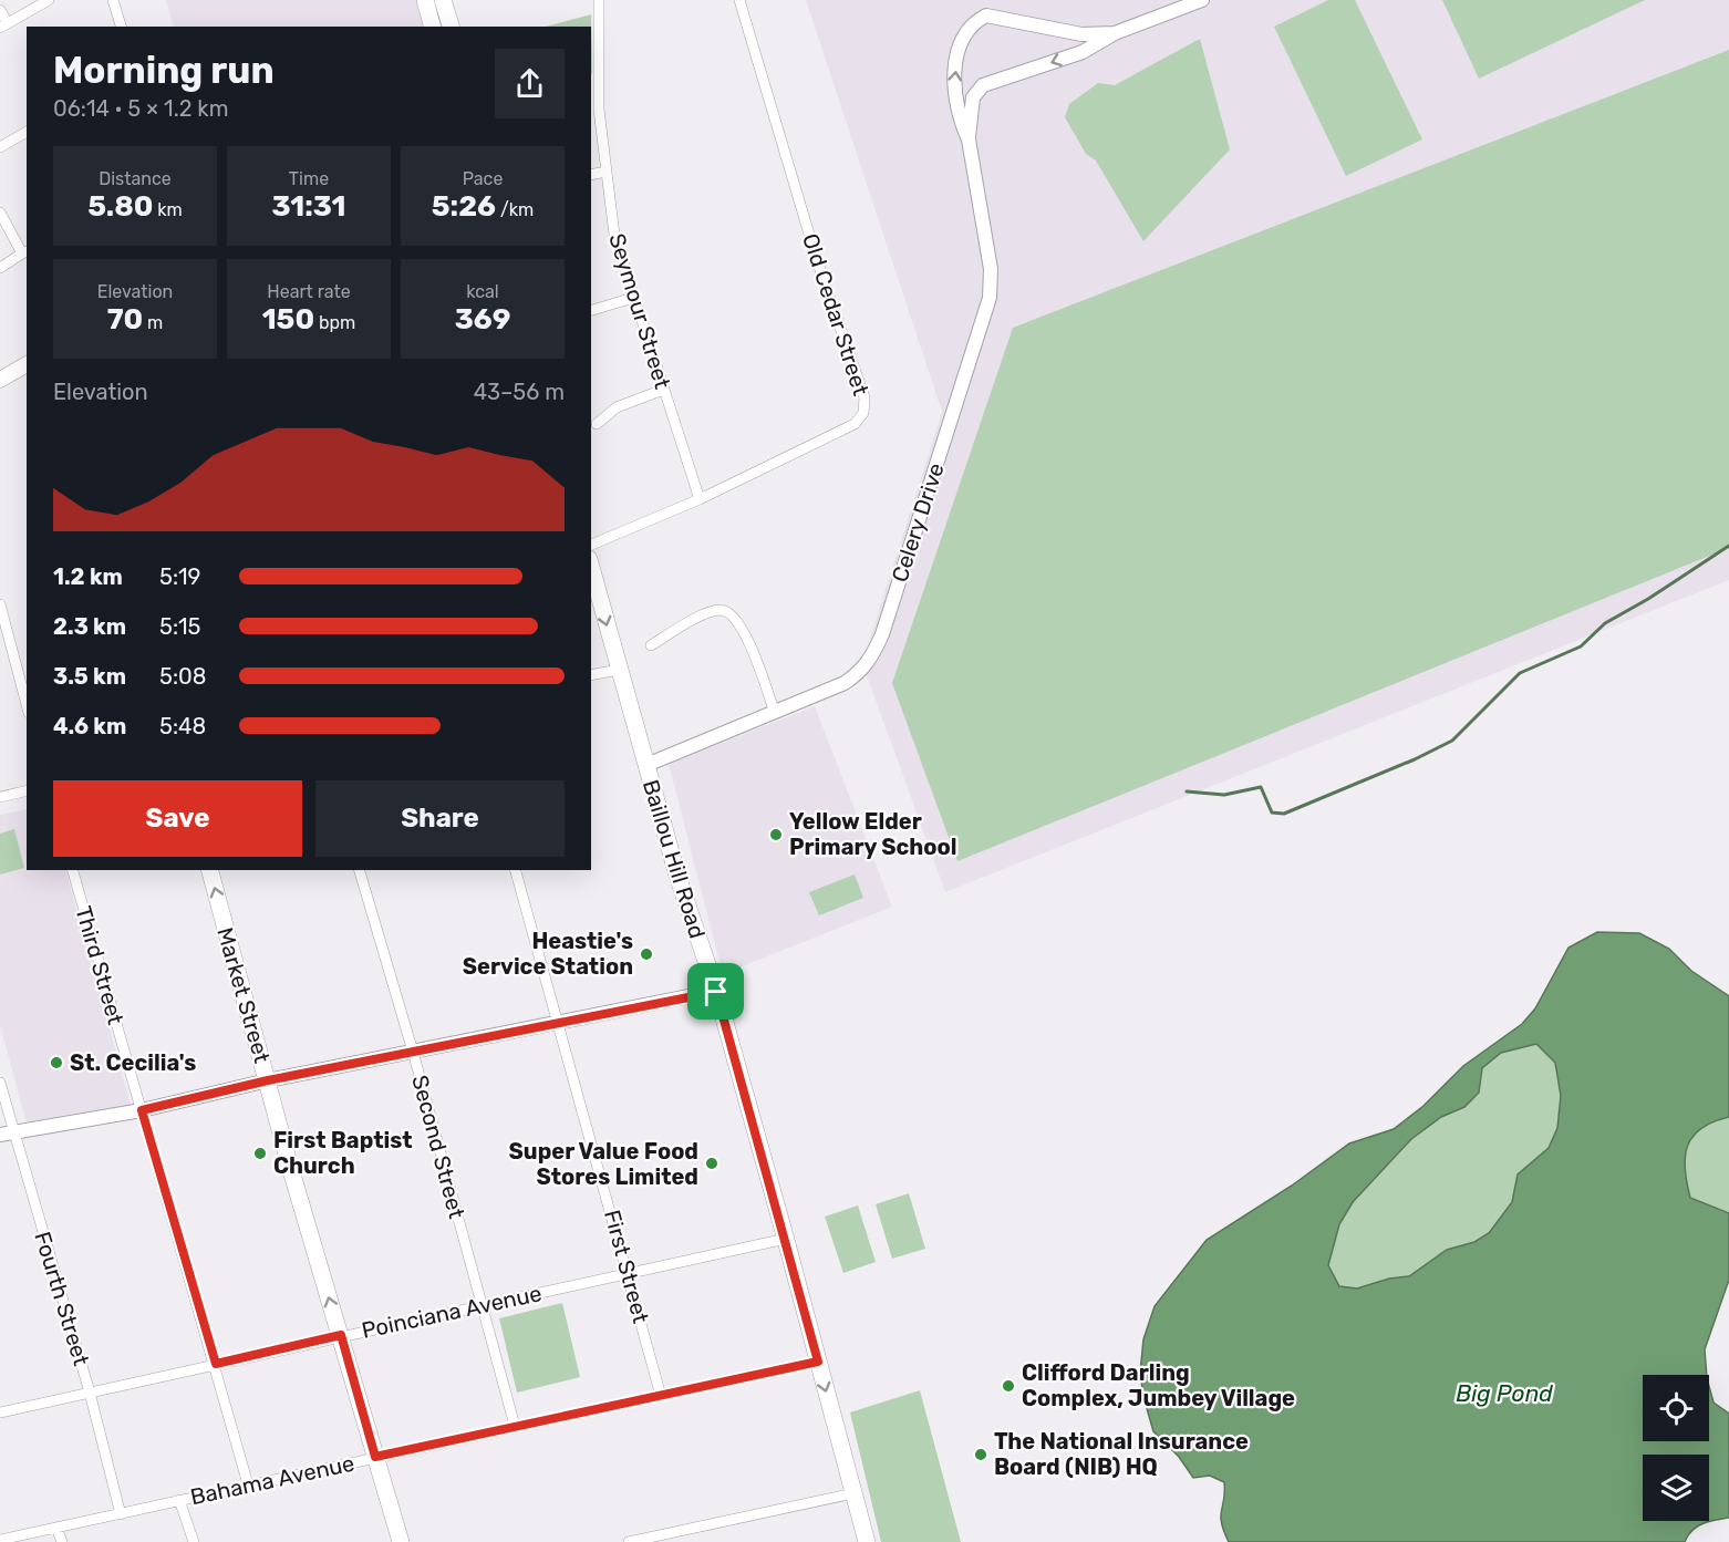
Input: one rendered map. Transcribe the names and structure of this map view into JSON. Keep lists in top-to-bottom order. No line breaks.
{"streets":{"main road":["Baillou Hill Road","Market Street"],"street":["Seymour Street","Old Cedar Street","Celery Drive","Third Street","Second Street","First Street","Fourth Street","Poinciana Avenue","Bahama Avenue"]},"crossings":[["Seymour Street","Old Cedar Street"],["Celery Drive","Baillou Hill Road"],["Baillou Hill Road","Poinciana Avenue"],["Baillou Hill Road","Bahama Avenue"],["Third Street","Poinciana Avenue"],["Third Street","Bahama Avenue"],["Market Street","Poinciana Avenue"],["Market Street","Bahama Avenue"],["Second Street","Poinciana Avenue"],["Second Street","Bahama Avenue"],["First Street","Poinciana Avenue"],["First Street","Bahama Avenue"],["Fourth Street","Poinciana Avenue"],["Fourth Street","Bahama Avenue"]],"one_way":["Market Street"],"water":["Big Pond"],"places":["Yellow Elder Primary School","Heastie's Service Station","St. Cecilia's","First Baptist Church","Super Value Food Stores Limited","Clifford Darling Complex, Jumbey Village","The National Insurance Board (NIB) HQ"],"page":{"heading":["Morning run","06:14 · 5 × 1.2 km"],"stats":[["Distance","5.80 km"],["Time","31:31"],["Pace","5:26 /km"],["Elevation","70 m"],["Heart rate","150 bpm"],["kcal","369"]],"chart":["Elevation","43–56 m"],"list":[{"name":"1.2 km","note":"5:19"},{"name":"2.3 km","note":"5:15"},{"name":"3.5 km","note":"5:08"},{"name":"4.6 km","note":"5:48"}],"buttons":["Save","Share"]}}
